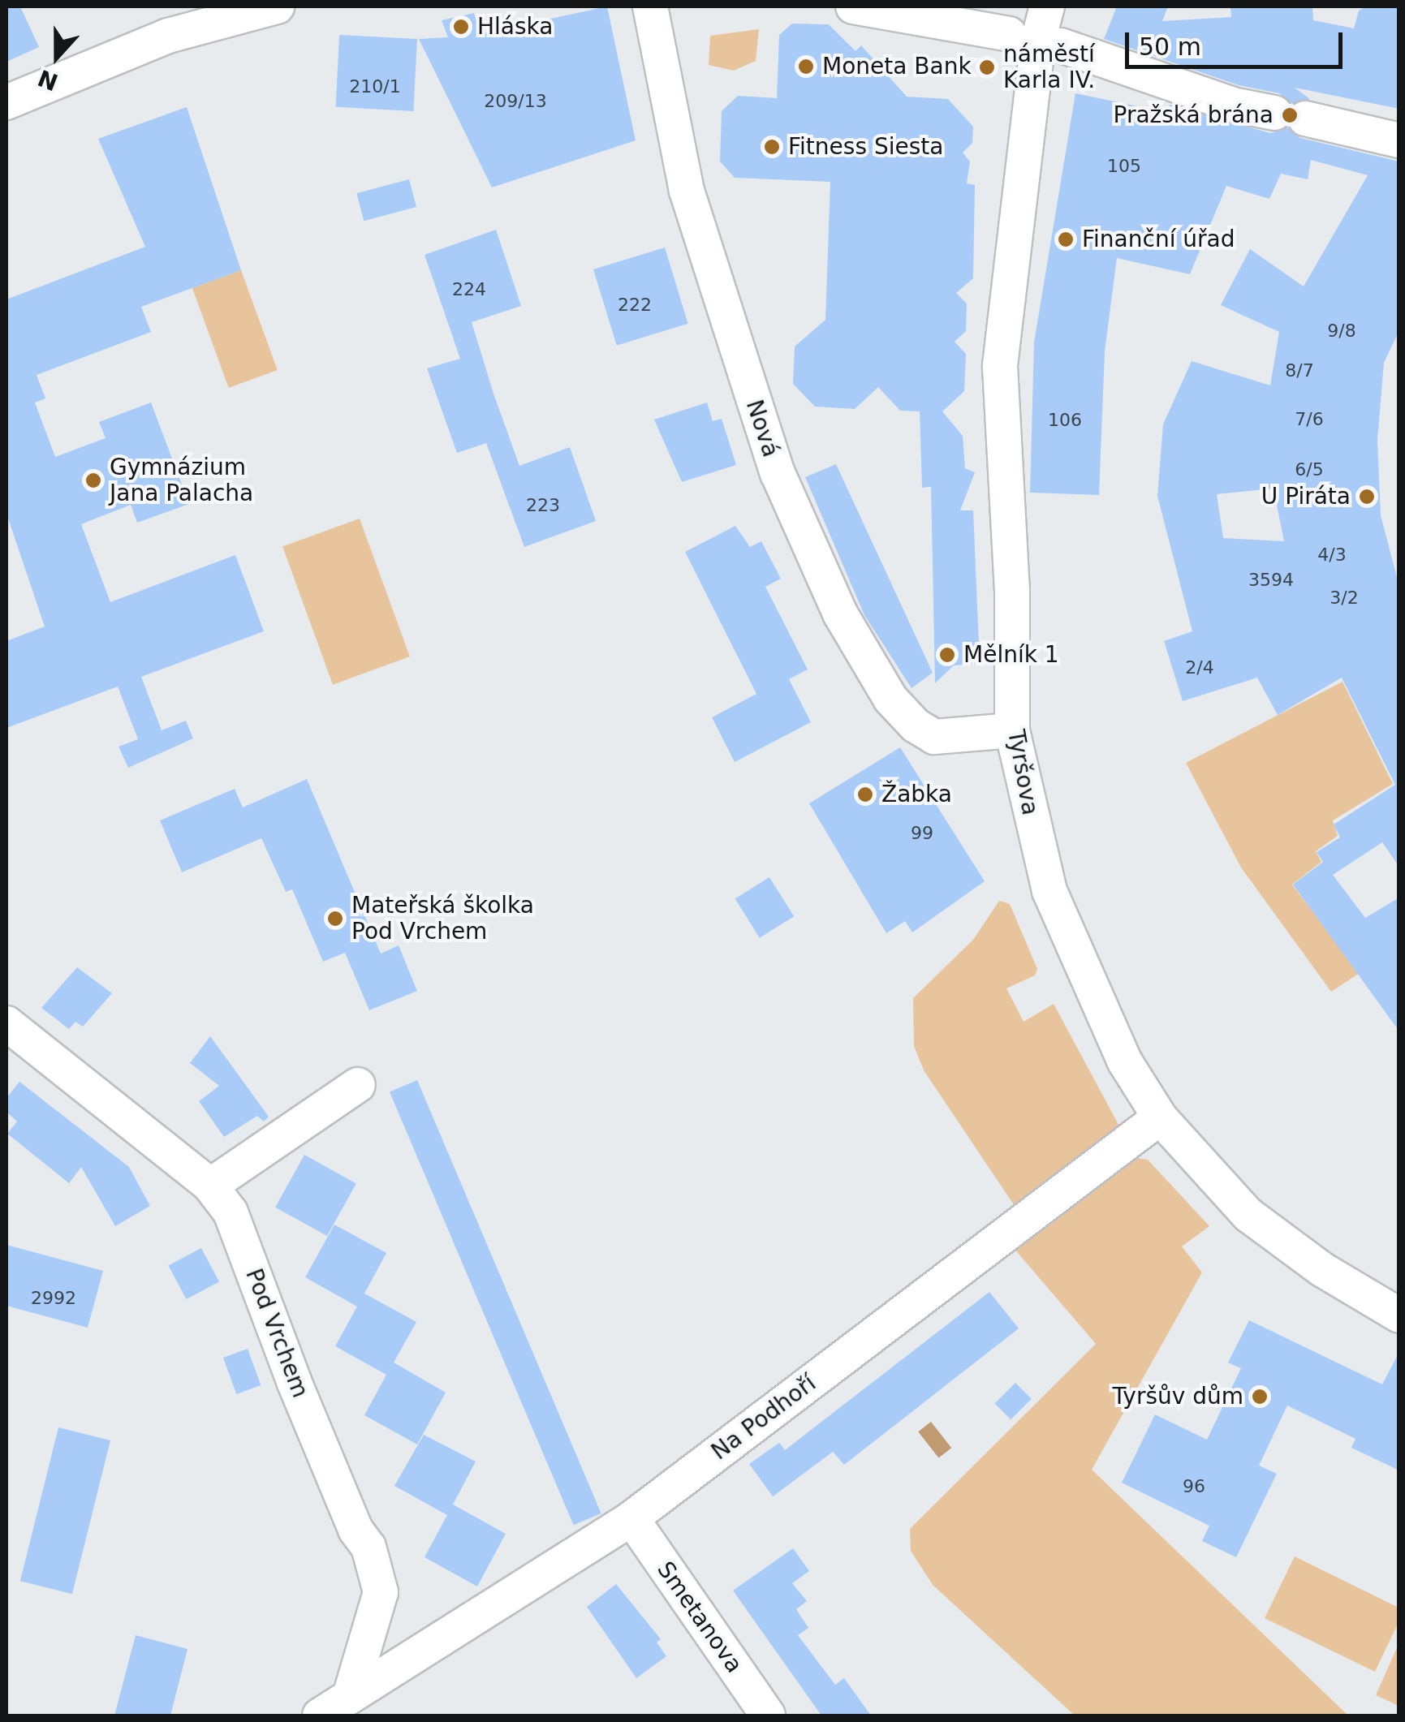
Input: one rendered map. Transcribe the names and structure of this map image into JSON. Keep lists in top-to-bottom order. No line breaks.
{"streets":{"street":["Nová","Tyršova","Pod Vrchem","Na Podhoří","Smetanova"]},"crossings":[["Nová","Tyršova"],["Tyršova","Na Podhoří"],["Pod Vrchem","Na Podhoří"],["Na Podhoří","Smetanova"]],"places":["Hláska","Moneta Bank","náměstí Karla IV.","Pražská brána","Fitness Siesta","Finanční úřad","Gymnázium Jana Palacha","U Piráta","Mělník 1","Žabka","Mateřská školka Pod Vrchem","Tyršův dům"],"house_numbers":["210/1","209/13","105","224","222","9/8","8/7","7/6","106","6/5","223","4/3","3594","3/2","2/4","99","2992","96"],"scale_bar":"50 m","north":"bottom"}
